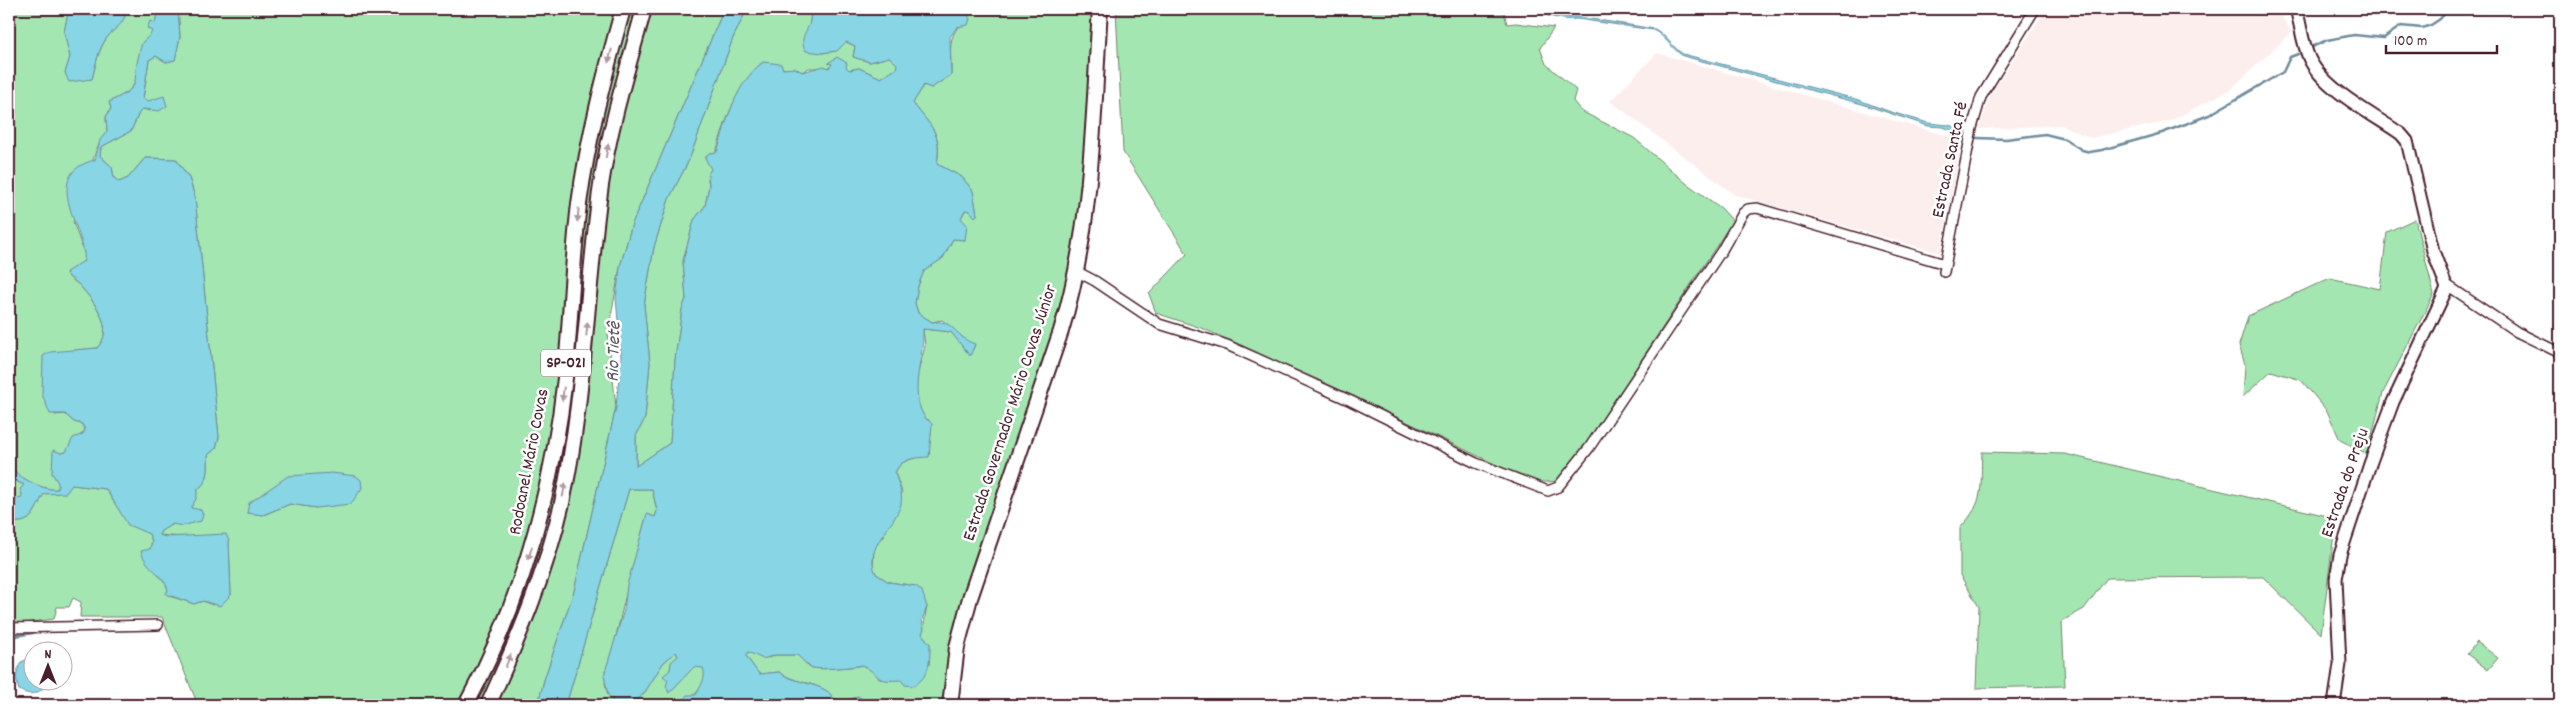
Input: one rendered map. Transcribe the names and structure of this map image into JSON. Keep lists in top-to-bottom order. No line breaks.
{"streets":{"highway":["SP-021","Estrada Governador Mário Covas Júnior","Rodoanel Mário Covas"],"main road":["Estrada do Preju"],"street":["Estrada Santa Fé"]},"crossings":[["Estrada Santa Fé","Estrada Governador Mário Covas Júnior"]],"water":["Rio Tietê"],"scale_bar":"100 m","north":"top"}
